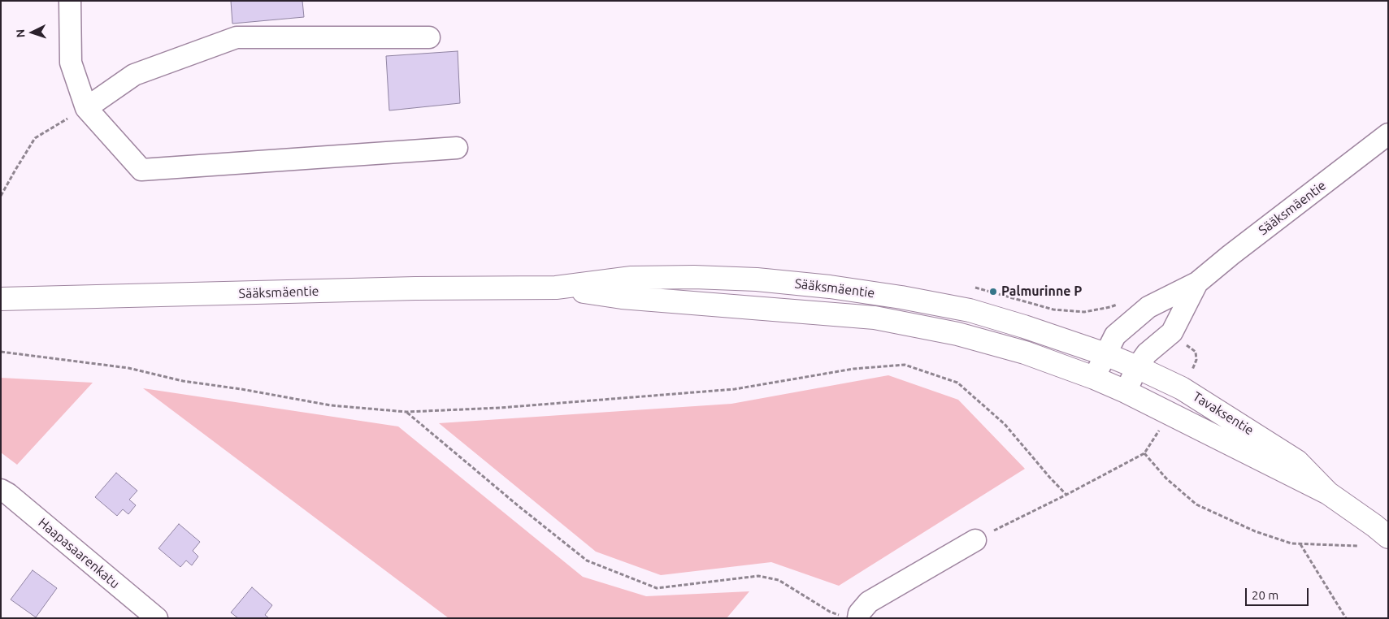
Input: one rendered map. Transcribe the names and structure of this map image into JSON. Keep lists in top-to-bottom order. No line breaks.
{"streets":{"main road":["Sääksmäentie","Tavaksentie"],"street":["Haapasaarenkatu"]},"crossings":[["Sääksmäentie","Tavaksentie"]],"places":["Palmurinne P"],"scale_bar":"20 m","north":"left"}
